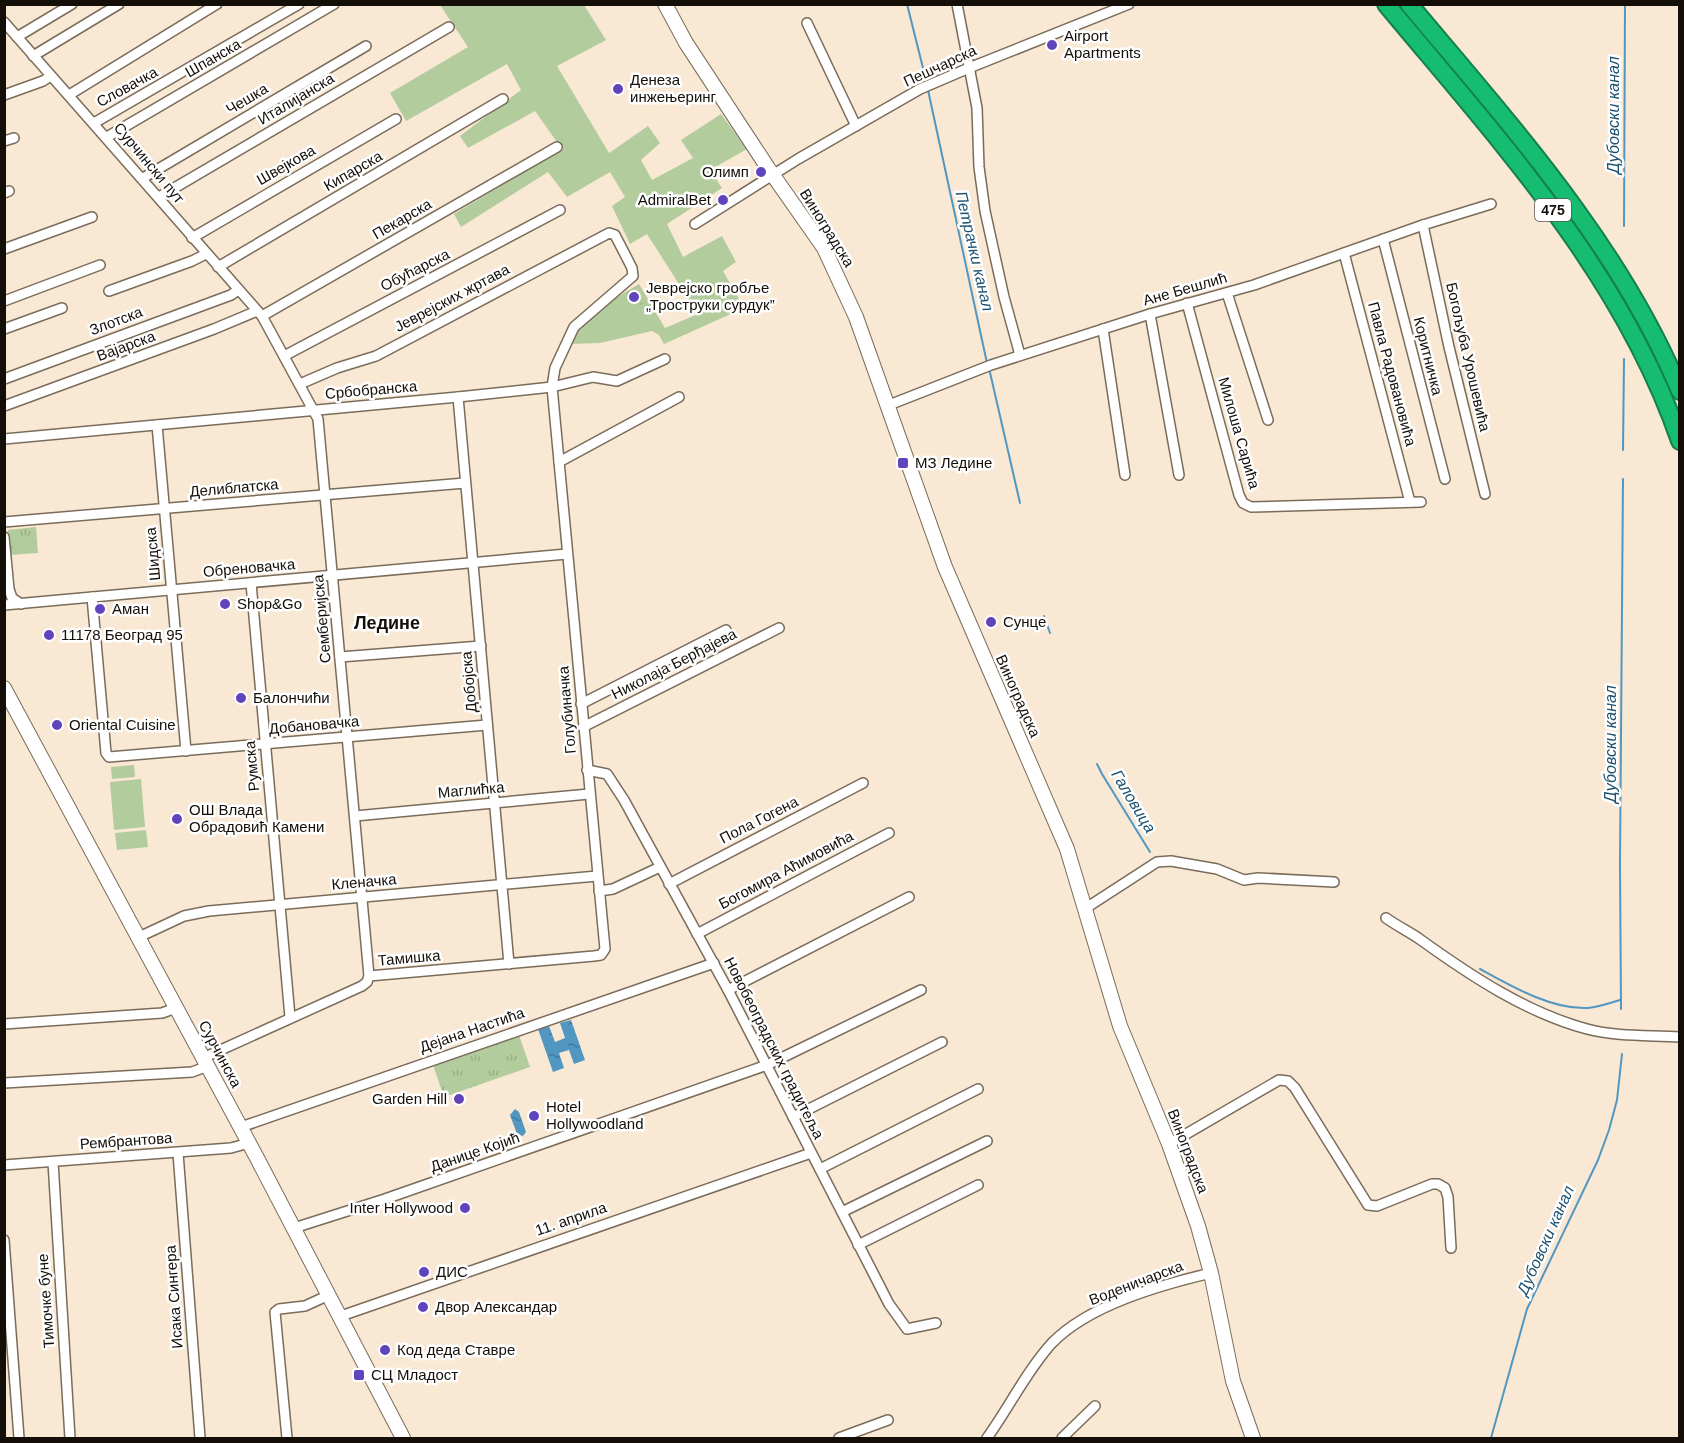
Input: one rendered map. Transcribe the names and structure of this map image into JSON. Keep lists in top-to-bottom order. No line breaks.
{"streets":{"highway":["475"],"street":["Шпанска","Пешчарска","Словачка","Чешка","Италијанска","Сурчински пут","Швејкова","Кипарска","Пекарска","Виноградска","Обућарска","Ане Бешлић","Јеврејских жртава","Злотска","Вајарска","Коритничка","Богољуба Урошевића","Павла Радовановића","Србобранска","Милоша Сарића","Делиблатска","Шидска","Обреновачка","Семберијска","Николаја Берђајева","Добојска","Голубиначка","Добановачка","Румска","Маглићка","Пола Гогена","Богомира Аћимовића","Кленачка","Тамишка","Дејана Настића","Новобеоградских градитеља","Сурчинска","Рембрантова","Данице Којић","11. априла","Воденичарска","Исака Сингера","Тимочке буне"]},"crossings":[["Шпанска","Сурчински пут"],["Пешчарска","Виноградска"],["Словачка","Сурчински пут"],["Чешка","Сурчински пут"],["Италијанска","Сурчински пут"],["Сурчински пут","Швејкова"],["Сурчински пут","Кипарска"],["Сурчински пут","Пекарска"],["Сурчински пут","Злотска"],["Сурчински пут","Вајарска"],["Сурчински пут","Семберијска"],["Пекарска","Вајарска"],["Пекарска","Семберијска"],["Виноградска","Ане Бешлић"],["Виноградска","Воденичарска"],["Обућарска","Семберијска"],["Ане Бешлић","Коритничка"],["Ане Бешлић","Богољуба Урошевића"],["Ане Бешлић","Павла Радовановића"],["Ане Бешлић","Милоша Сарића"],["Јеврејских жртава","Србобранска"],["Јеврејских жртава","Семберијска"],["Јеврејских жртава","Голубиначка"],["Вајарска","Семберијска"],["Павла Радовановића","Милоша Сарића"],["Србобранска","Шидска"],["Србобранска","Семберијска"],["Србобранска","Добојска"],["Србобранска","Голубиначка"],["Делиблатска","Шидска"],["Делиблатска","Семберијска"],["Делиблатска","Добојска"],["Шидска","Обреновачка"],["Шидска","Добановачка"],["Обреновачка","Семберијска"],["Обреновачка","Добојска"],["Обреновачка","Голубиначка"],["Обреновачка","Добановачка"],["Обреновачка","Румска"],["Семберијска","Добановачка"],["Семберијска","Маглићка"],["Семберијска","Кленачка"],["Семберијска","Тамишка"],["Николаја Берђајева","Голубиначка"],["Добојска","Добановачка"],["Добојска","Маглићка"],["Добојска","Кленачка"],["Добојска","Тамишка"],["Голубиначка","Маглићка"],["Голубиначка","Кленачка"],["Голубиначка","Тамишка"],["Голубиначка","Новобеоградских градитеља"],["Добановачка","Румска"],["Румска","Кленачка"],["Румска","Тамишка"],["Пола Гогена","Новобеоградских градитеља"],["Богомира Аћимовића","Новобеоградских градитеља"],["Кленачка","Сурчинска"],["Тамишка","Сурчинска"],["Дејана Настића","Новобеоградских градитеља"],["Дејана Настића","Сурчинска"],["Новобеоградских градитеља","Данице Којић"],["Новобеоградских градитеља","11. априла"],["Сурчинска","Рембрантова"],["Сурчинска","Данице Којић"],["Сурчинска","11. априла"],["Рембрантова","Исака Сингера"],["Рембрантова","Тимочке буне"]],"districts":["Ледине"],"water":["Дубовски канал","Петрачки канал","Галовица"],"places":{"other":["Airport Apartments","Денеза инжењеринг","Олимп","AdmiralBet","Јеврејско гробље „Троструки сурдук”","Shop&Go","Аман","Сунце","11178 Београд 95","Балончићи","Oriental Cuisine","ОШ Влада Обрадовић Камени","Garden Hill","Hotel Hollywoodland","Inter Hollywood","ДИС","Двор Александар","Код деда Ставре"],"transit":["МЗ Ледине","СЦ Младост"]}}
